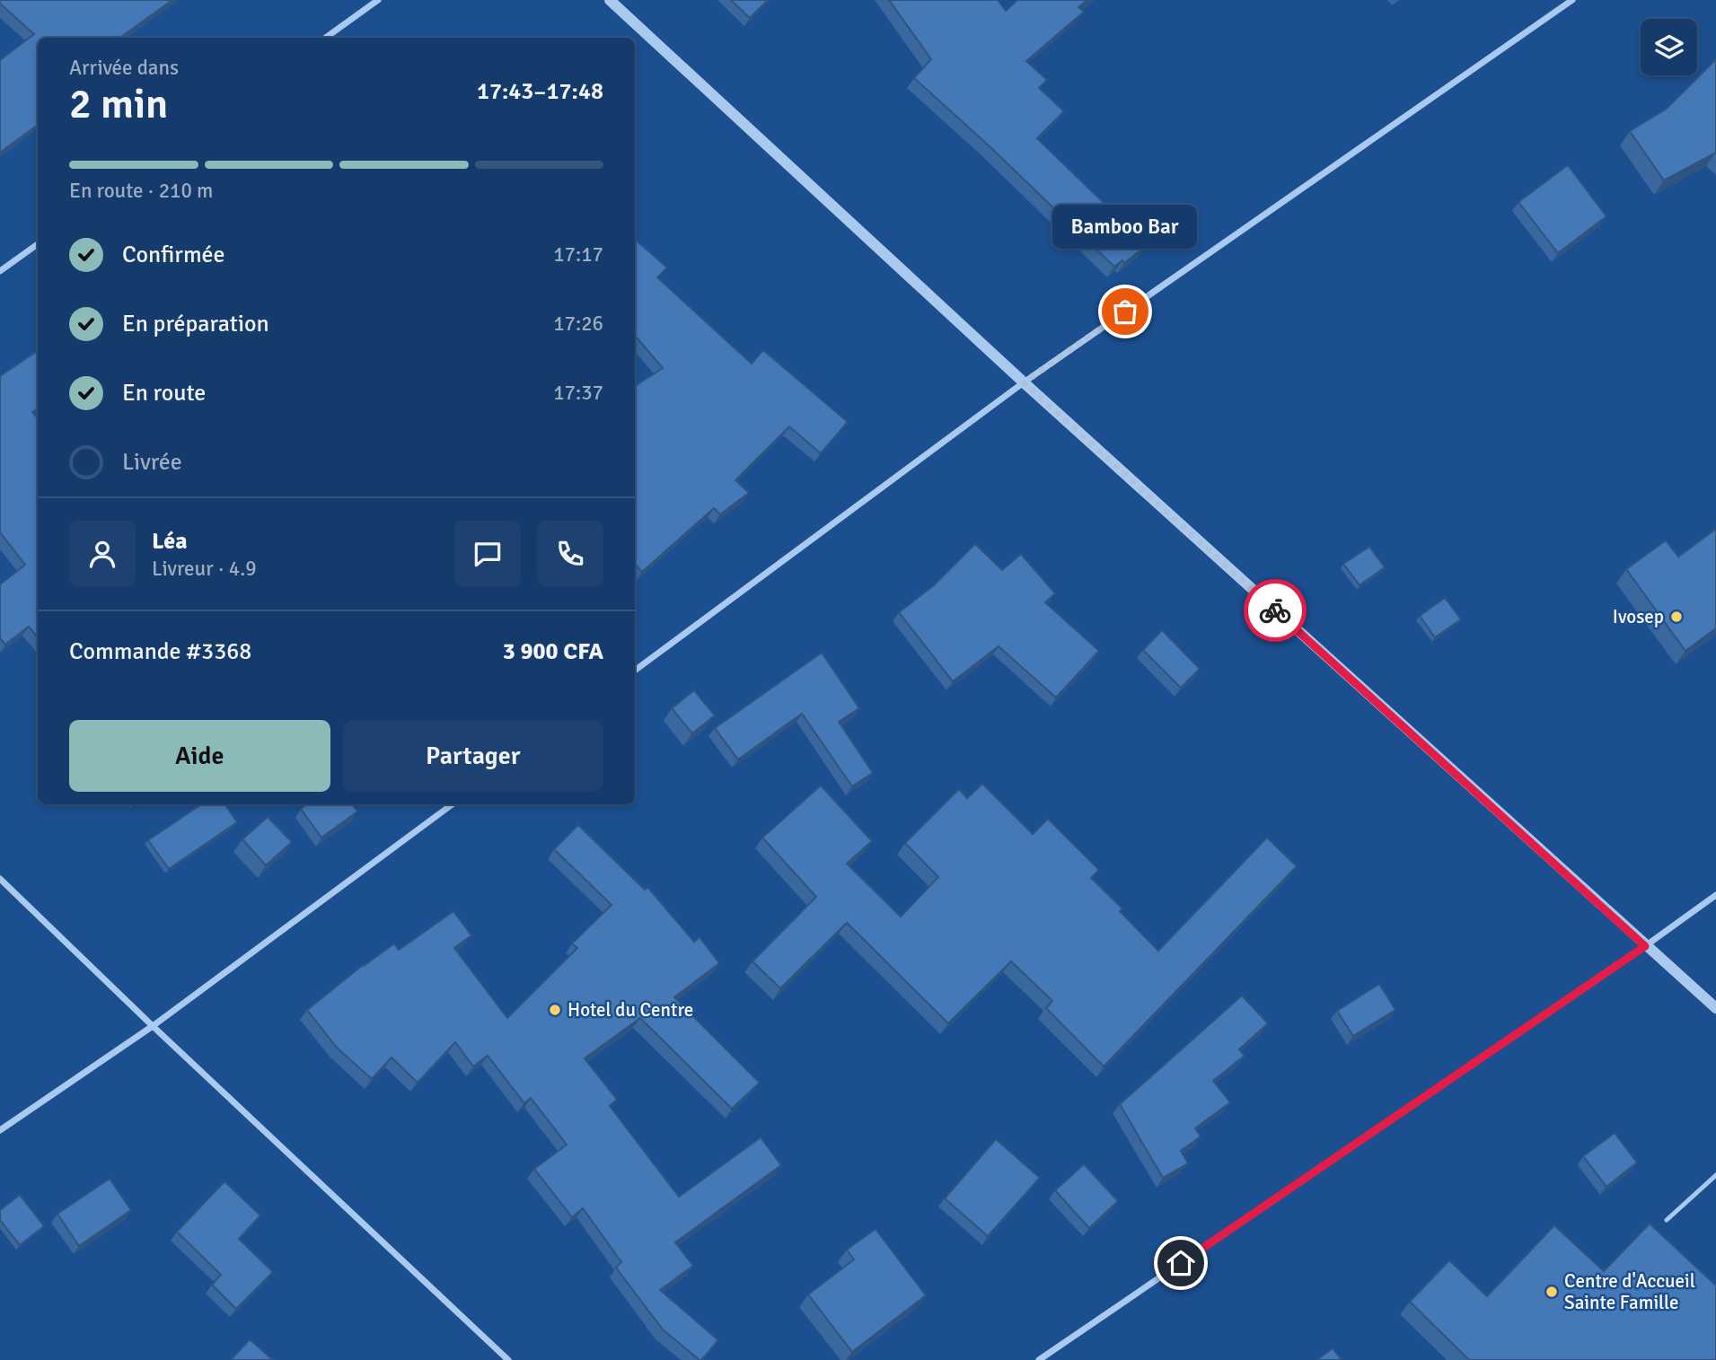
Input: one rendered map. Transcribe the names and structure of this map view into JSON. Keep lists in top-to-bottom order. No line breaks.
{"places":["Bamboo Bar","Ivosep","Hotel du Centre","Centre d'Accueil Sainte Famille"],"page":{"heading":["2 min","Arrivée dans","17:43–17:48"],"panel":["Léa","Livreur · 4.9","Commande #3368","3 900 CFA"],"bar":"En route · 210 m","bubble":"Bamboo Bar","list":[["Confirmée","17:17"],["En préparation","17:26"],["En route","17:37"],"Livrée"],"buttons":["Aide","Partager"]}}
